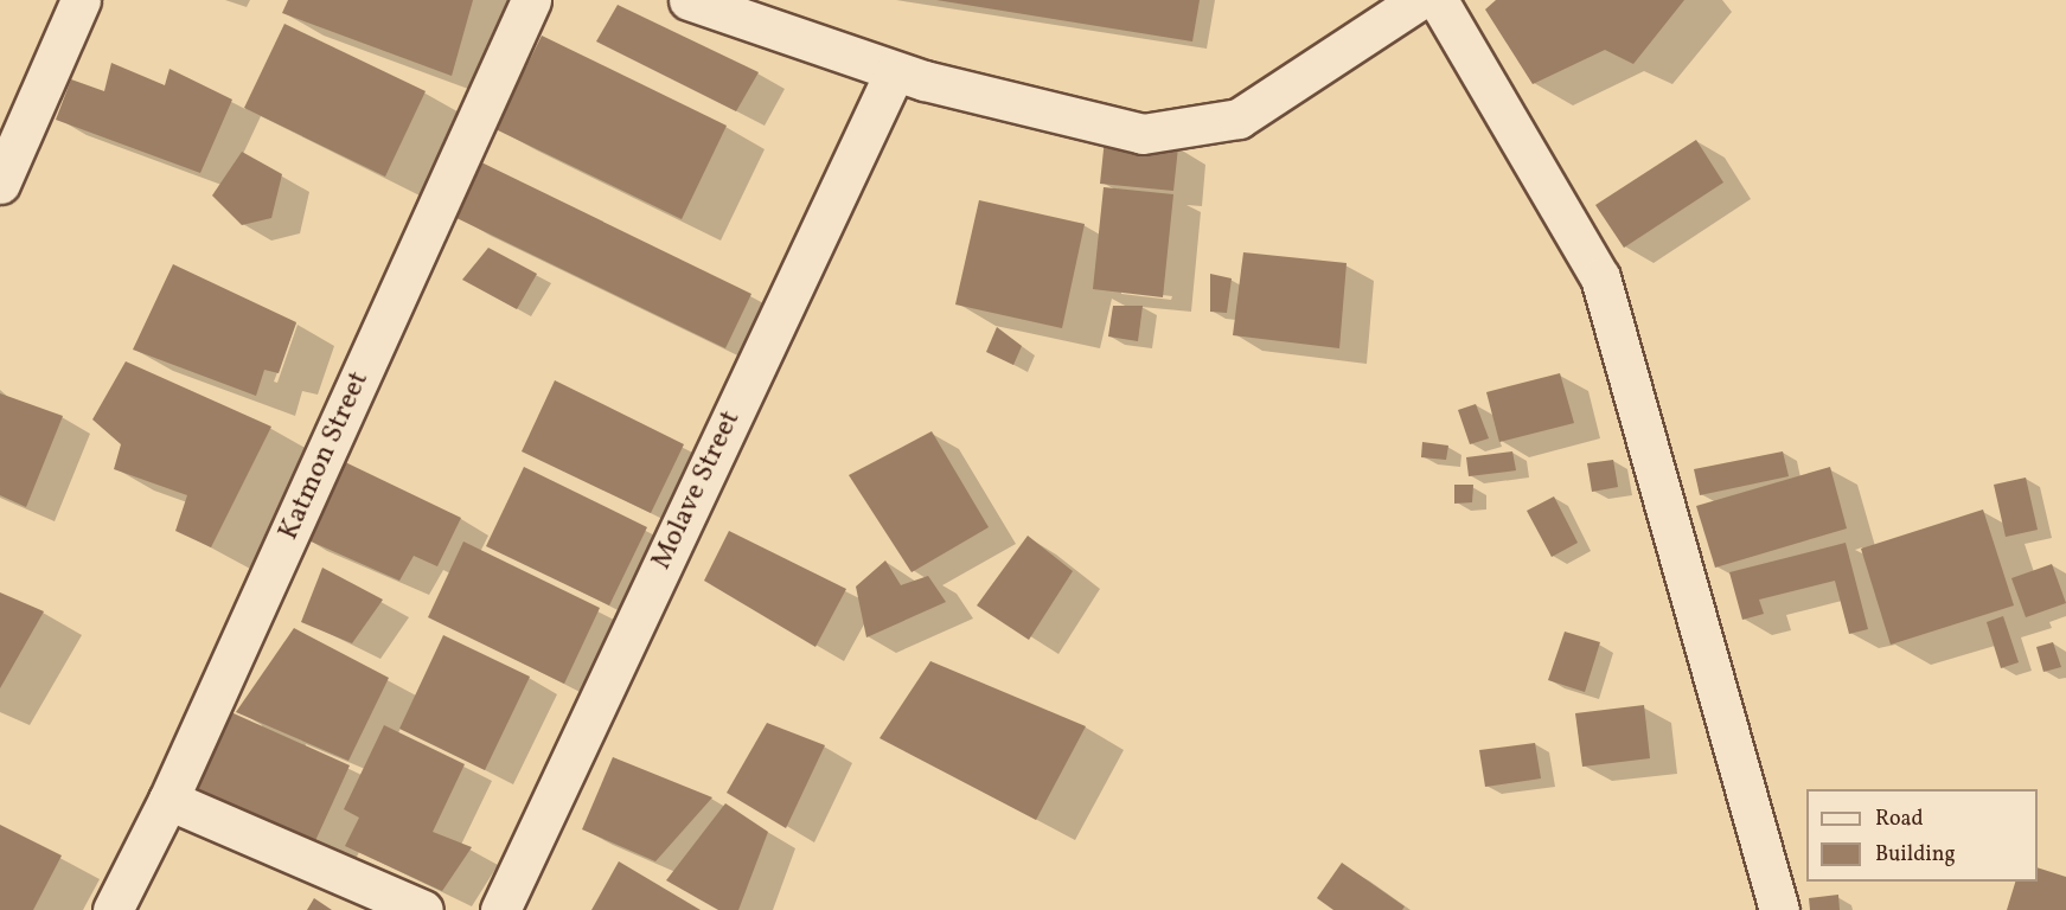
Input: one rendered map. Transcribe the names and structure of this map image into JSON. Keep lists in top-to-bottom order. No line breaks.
{"streets":{"street":["Katmon Street","Molave Street"]},"legend":["Road","Building"]}
